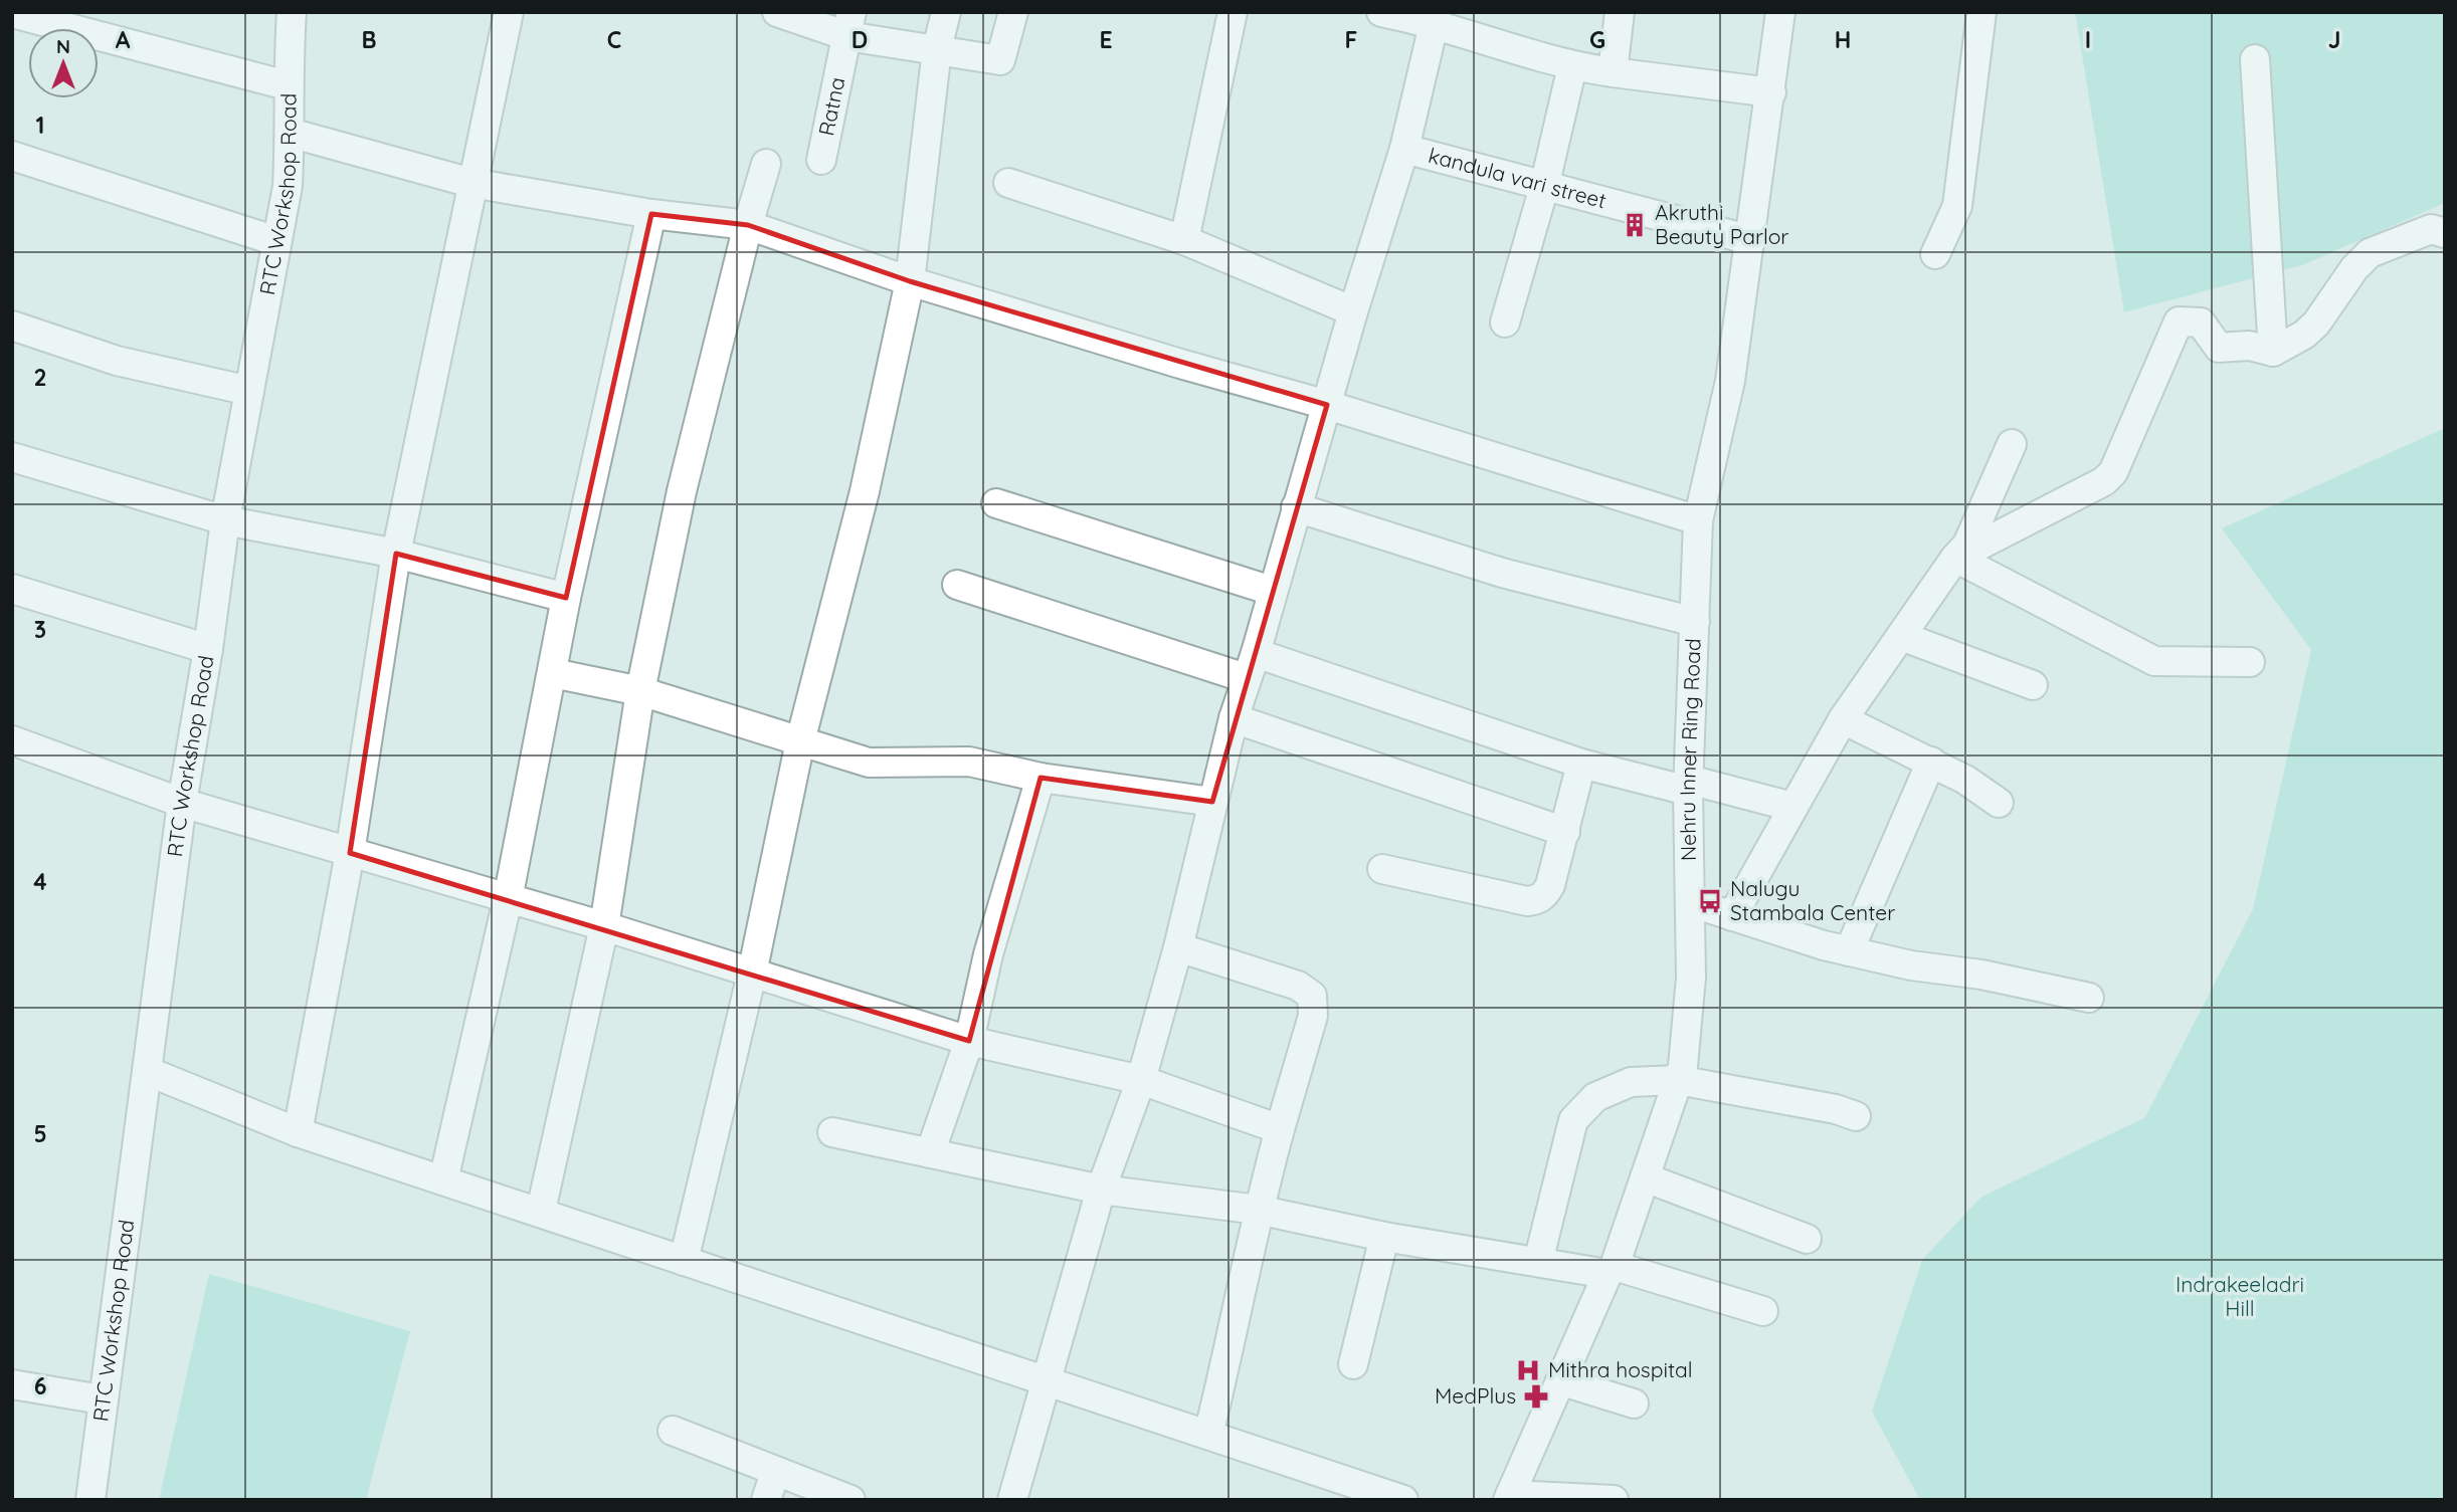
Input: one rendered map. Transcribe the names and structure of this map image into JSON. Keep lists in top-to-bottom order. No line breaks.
{"streets":{"street":["Ratna","kandula vari street","RTC Workshop Road","Nehru Inner Ring Road"]},"crossings":[["kandula vari street","Nehru Inner Ring Road"]],"parks":["Indrakeeladri Hill"],"places":{"building":["Akruthi Beauty Parlor"],"bus stop":["Nalugu Stambala Center"],"hospital":["Mithra hospital"],"pharmacy":["MedPlus"]},"north":"top","grid":{"columns":["A","B","C","D","E","F","G","H","I","J"],"rows":["1","2","3","4","5","6"]}}
